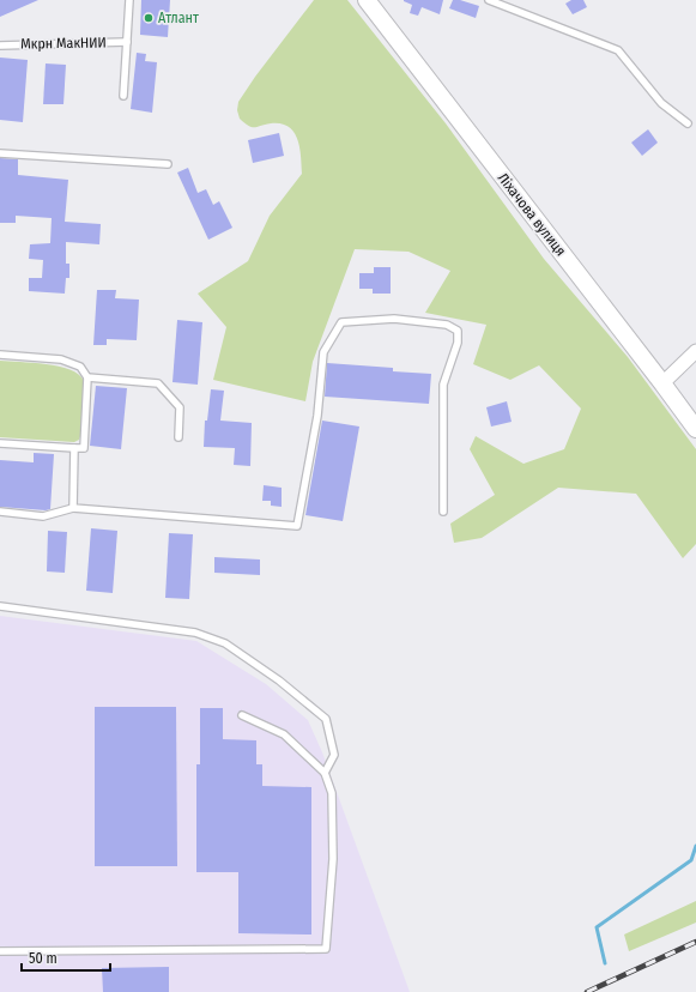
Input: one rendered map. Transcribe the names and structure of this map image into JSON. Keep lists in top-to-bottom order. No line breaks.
{"streets":{"street":["Ліхачова вулиця"],"lane":["Мкрн МакНИИ"]},"places":["Атлант"],"scale_bar":"50 m"}
